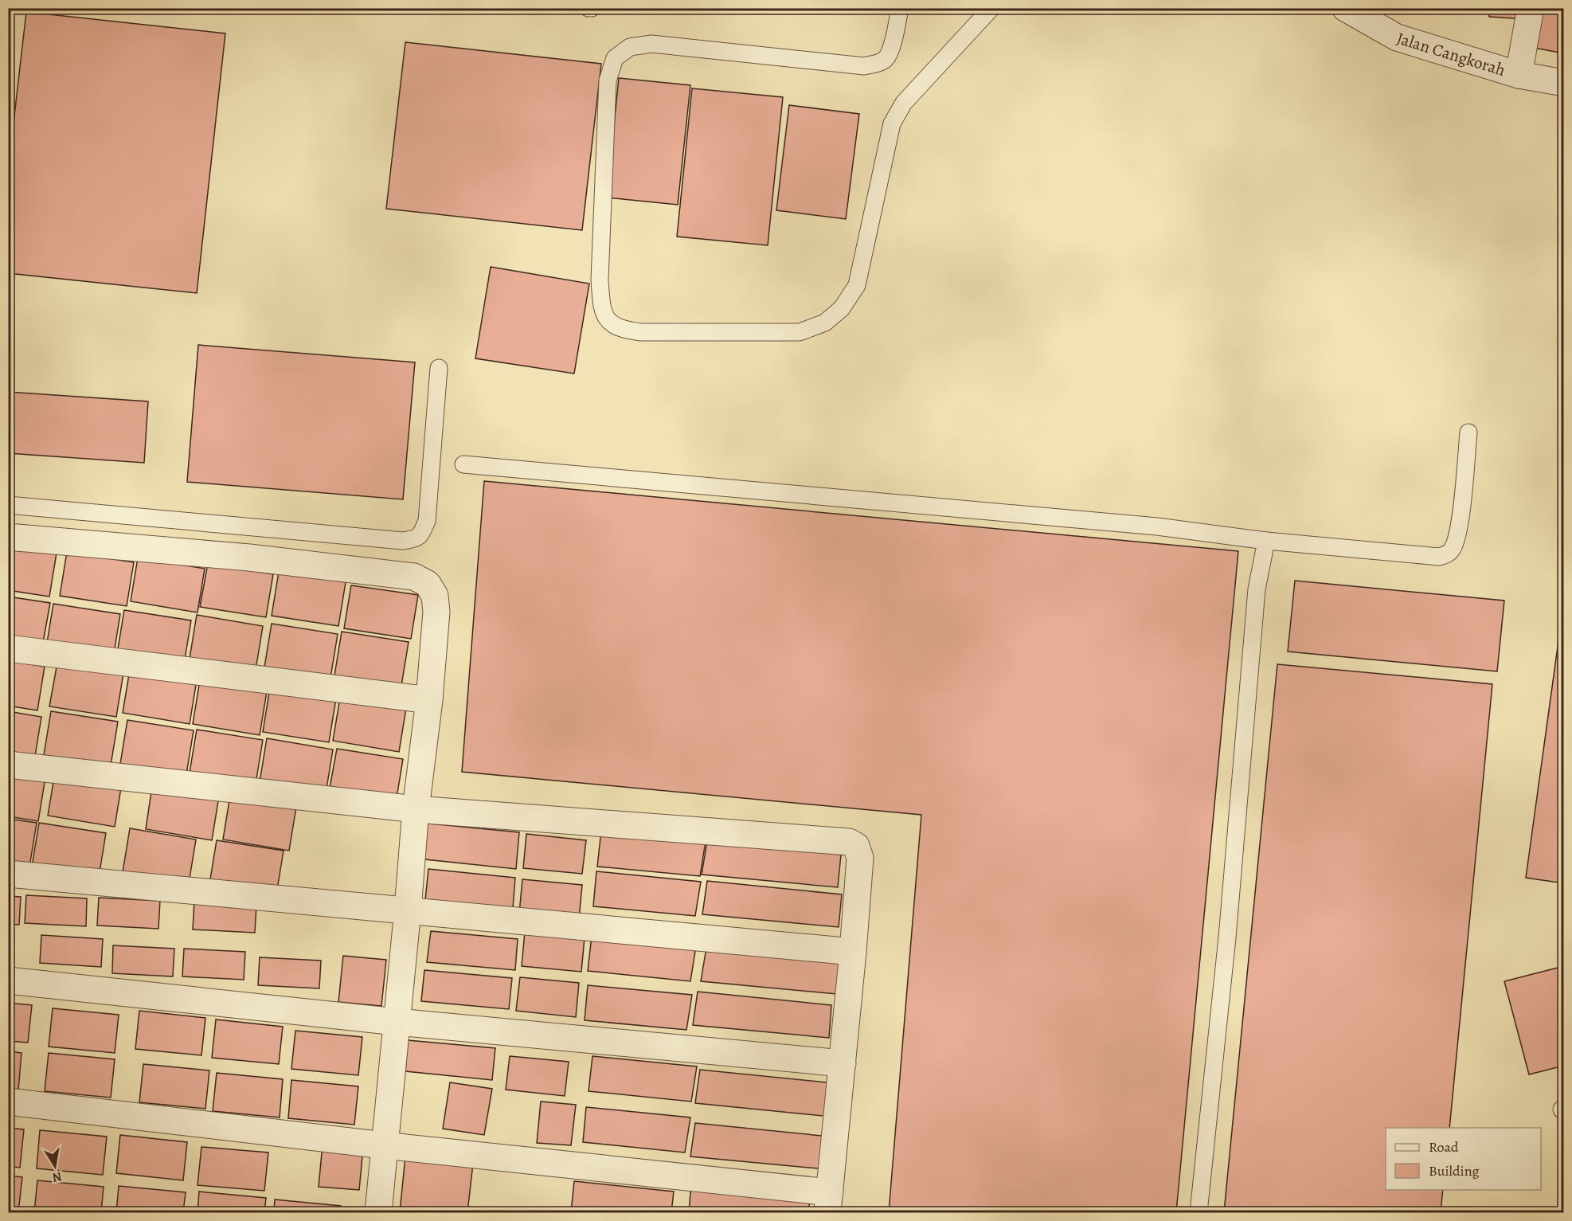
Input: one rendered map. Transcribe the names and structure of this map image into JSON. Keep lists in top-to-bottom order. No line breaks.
{"streets":{"street":["Jalan Cangkorah"]},"legend":["Road","Building"],"north":"bottom"}
